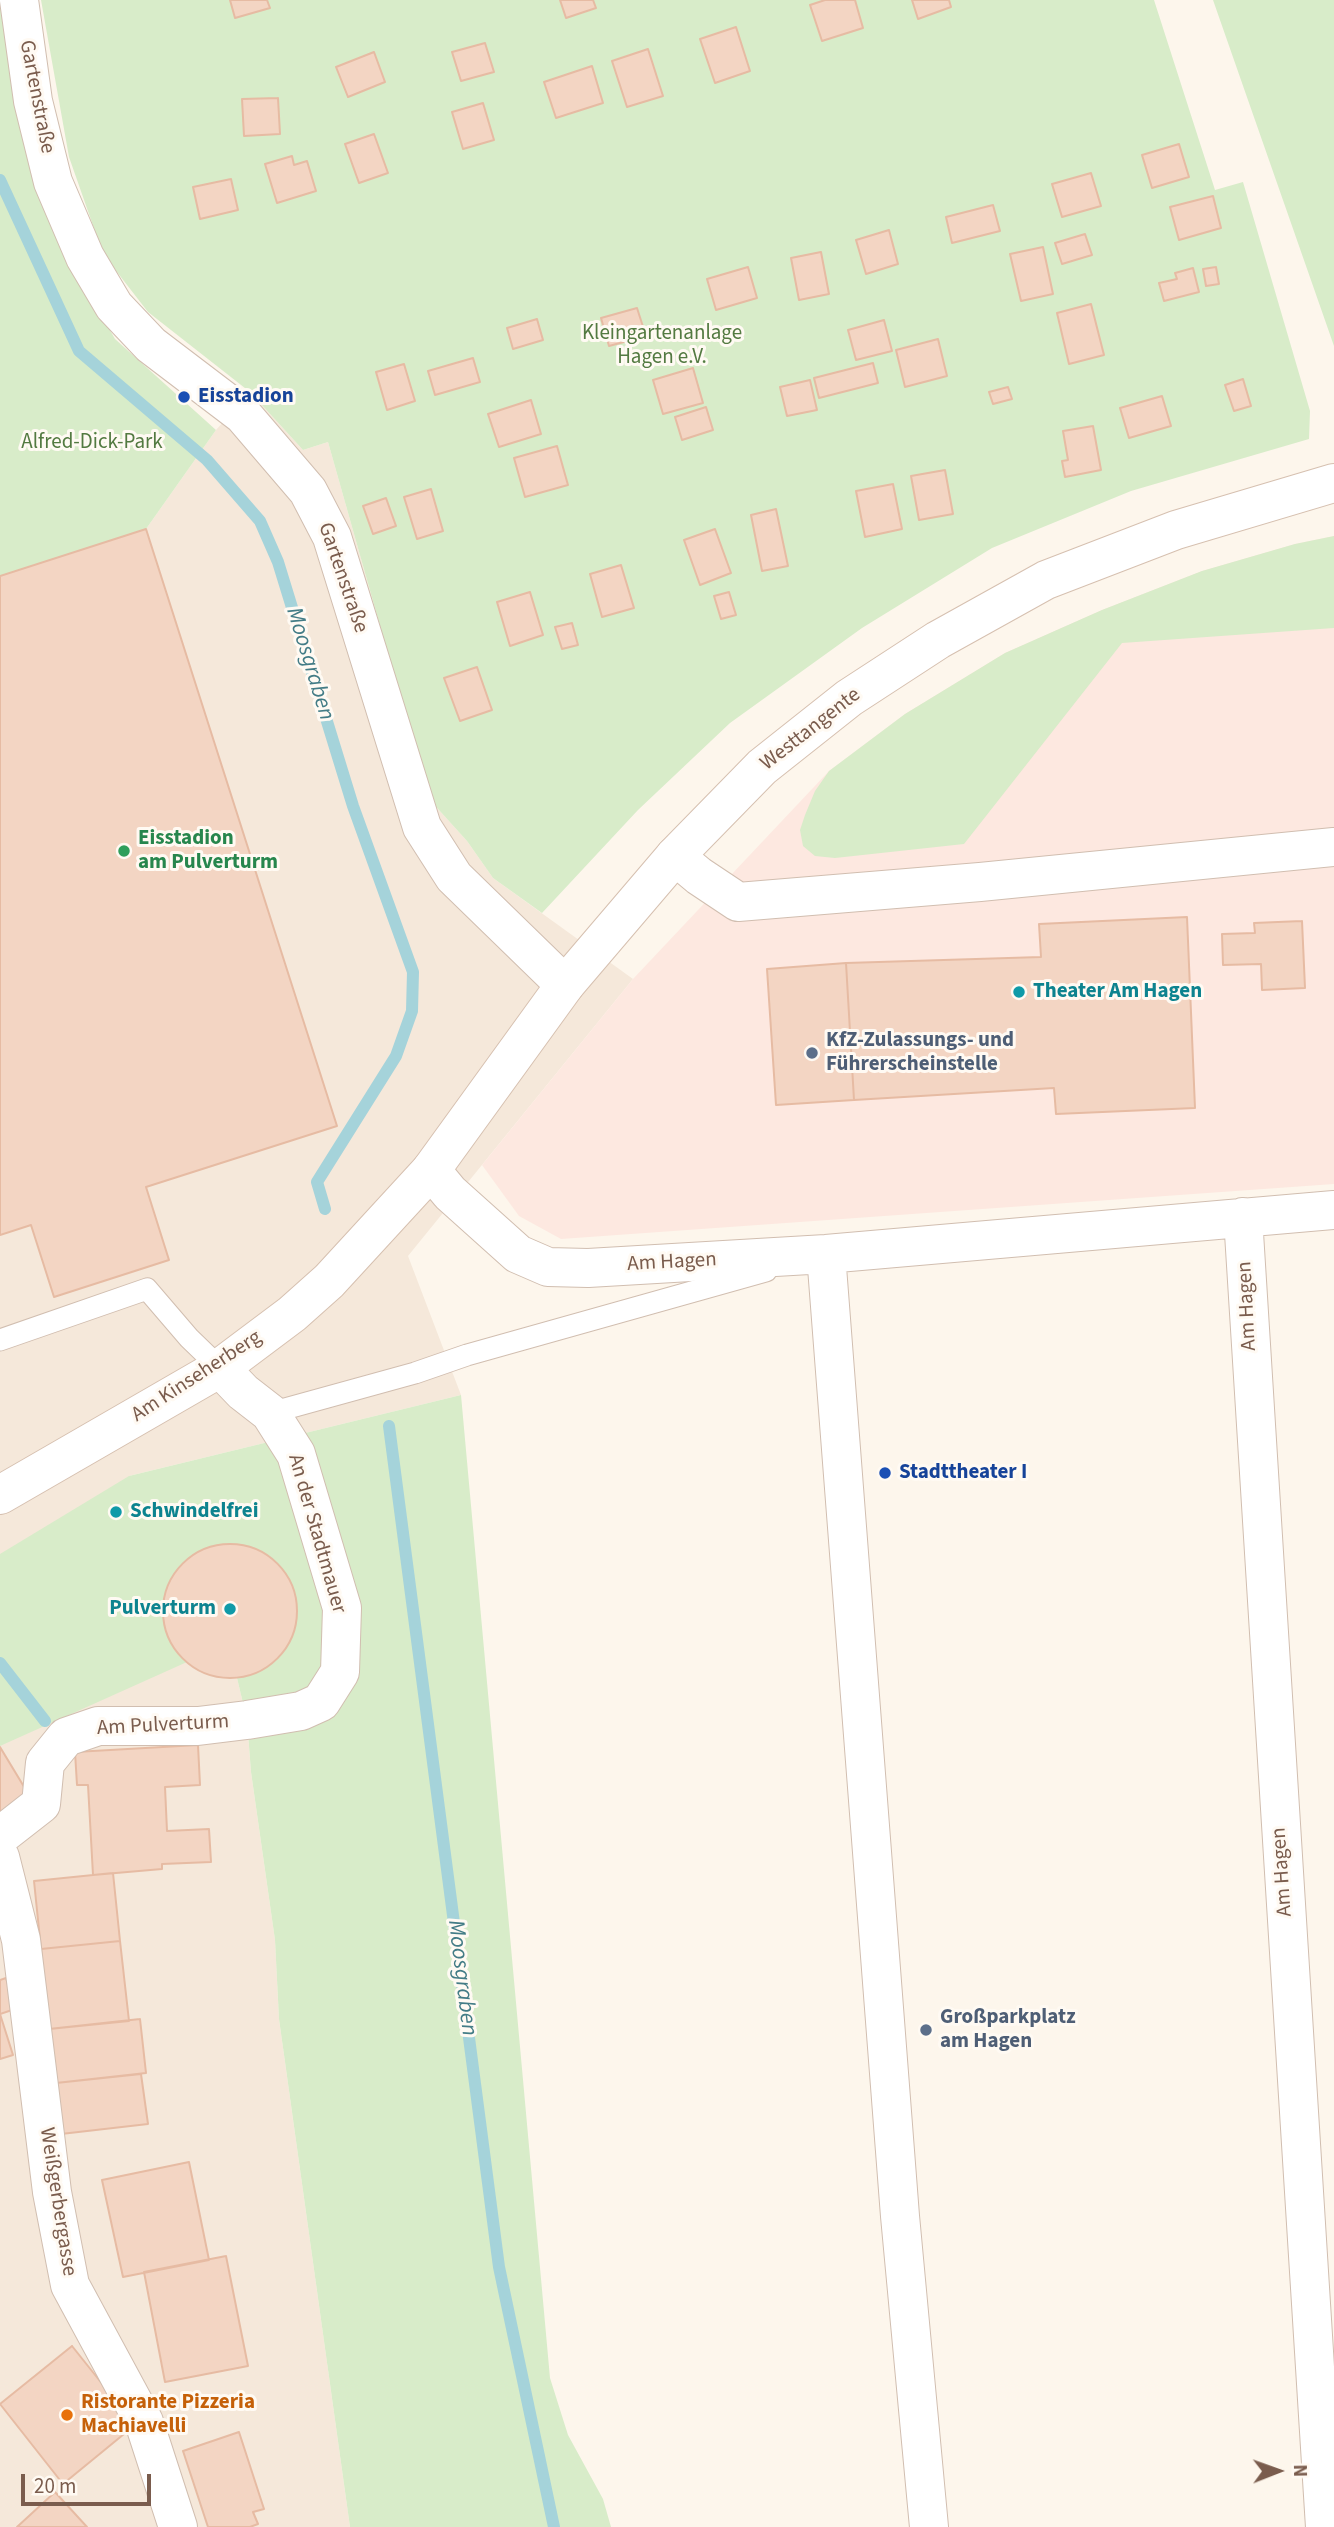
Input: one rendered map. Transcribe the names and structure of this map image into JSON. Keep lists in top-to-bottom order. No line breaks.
{"streets":{"street":["Gartenstraße","Westtangente","Am Hagen","Am Kinseherberg","An der Stadtmauer","Am Pulverturm","Weißgerbergasse"]},"crossings":[["Gartenstraße","Westtangente"],["Westtangente","Am Hagen"],["Westtangente","Am Kinseherberg"],["Am Hagen","Am Kinseherberg"],["Am Kinseherberg","An der Stadtmauer"],["An der Stadtmauer","Am Pulverturm"]],"water":["Moosgraben"],"parks":["Kleingartenanlage Hagen e.V.","Alfred-Dick-Park"],"places":["Eisstadion","Eisstadion am Pulverturm","Theater Am Hagen","KfZ-Zulassungs- und Führerscheinstelle","Stadttheater I","Schwindelfrei","Pulverturm","Großparkplatz am Hagen","Ristorante Pizzeria Machiavelli"],"scale_bar":"20 m","north":"right"}
